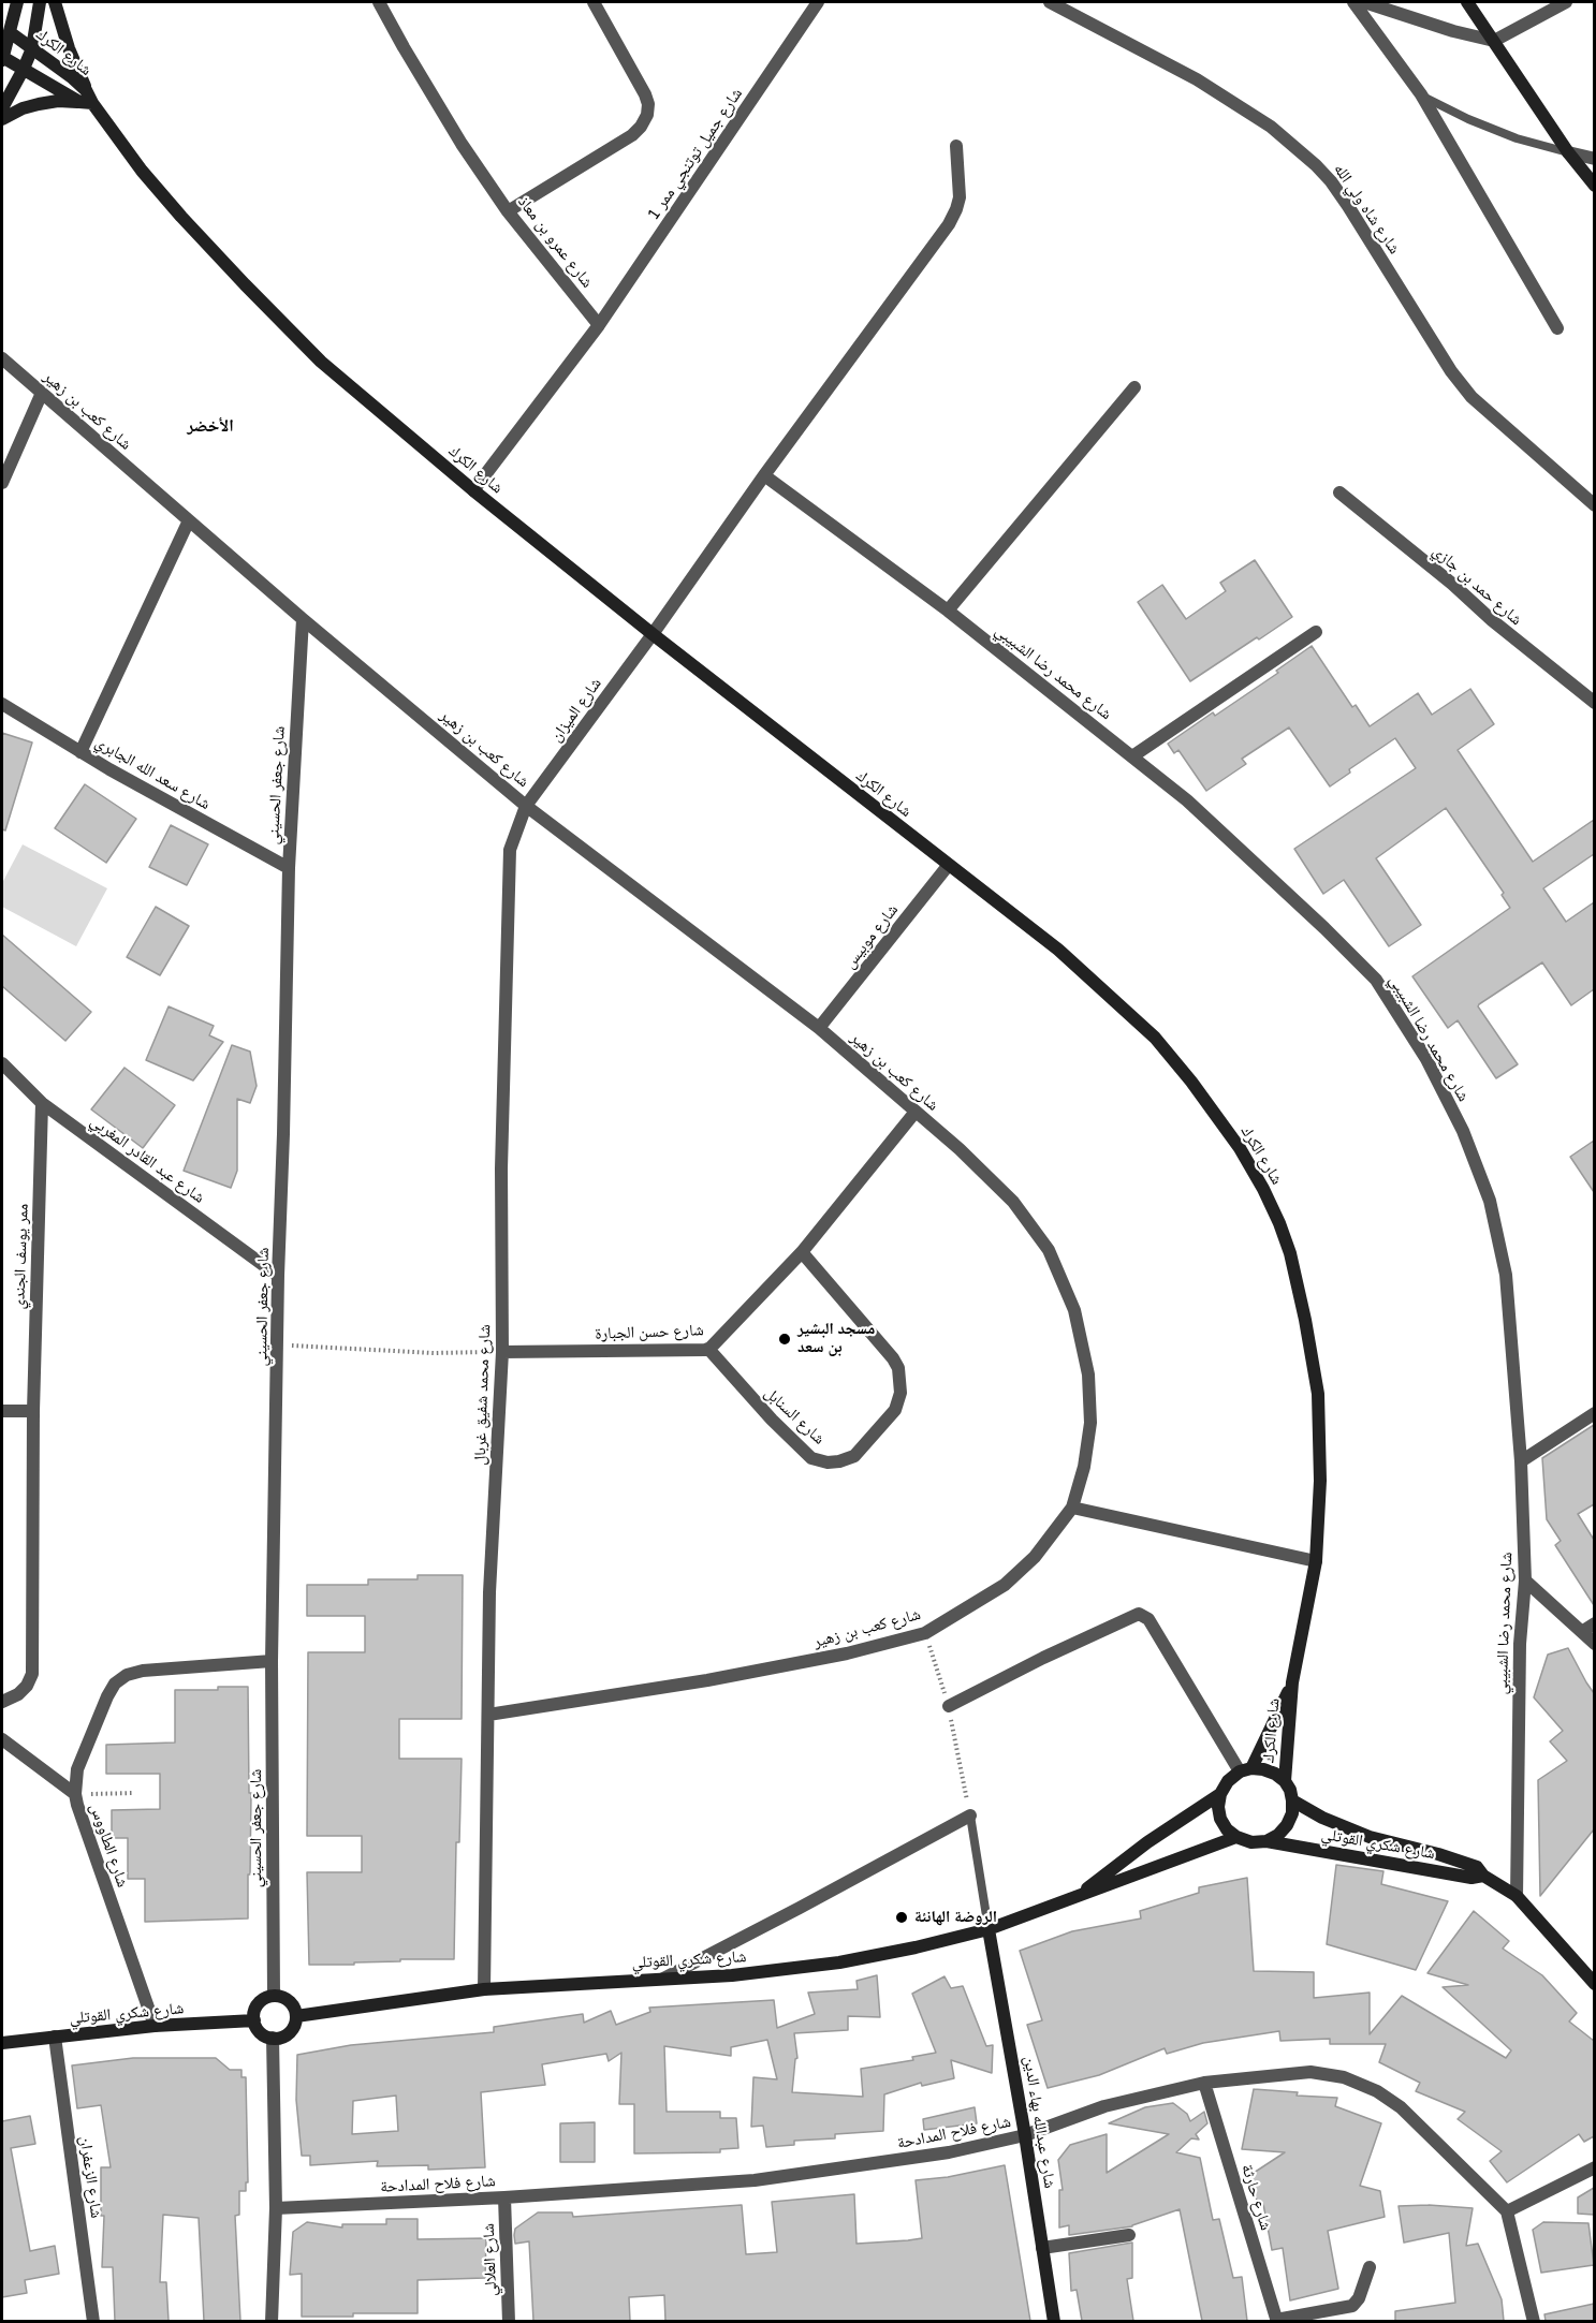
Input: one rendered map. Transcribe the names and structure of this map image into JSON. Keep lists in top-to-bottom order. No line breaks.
{"streets":{"street":["شارع الكرك","شارع جميل توتنجي ممر 1","شارع شاه ولي الله","شارع عمرو بن معاذ","شارع كعب بن زهير","شارع حمد بن جازي","شارع محمد رضا الشبيبي","شارع الميزان","شارع سعد الله الجابري","شارع جعفر الحسيني","شارع موبيس","شارع عبد القادر المغربي","ممر يوسف الجندي","شارع حسن الجبارة","شارع محمد شفيق غربال","شارع السنابل","شارع شكري القوتلي","شارع الطاووس","شارع عبدالله بهاء الدين","شارع فلاح المدادحة","شارع الزعفران","شارع حارثة","شارع العلالي"]},"crossings":[["شارع الكرك","شارع الميزان"],["شارع الكرك","شارع موبيس"],["شارع الكرك","شارع شكري القوتلي"],["شارع جميل توتنجي ممر 1","شارع عمرو بن معاذ"],["شارع كعب بن زهير","شارع الميزان"],["شارع كعب بن زهير","شارع جعفر الحسيني"],["شارع كعب بن زهير","شارع موبيس"],["شارع كعب بن زهير","شارع حسن الجبارة"],["شارع كعب بن زهير","شارع محمد شفيق غربال"],["شارع محمد رضا الشبيبي","شارع شكري القوتلي"],["شارع الميزان","شارع محمد شفيق غربال"],["شارع سعد الله الجابري","شارع جعفر الحسيني"],["شارع جعفر الحسيني","شارع عبد القادر المغربي"],["شارع جعفر الحسيني","شارع شكري القوتلي"],["شارع جعفر الحسيني","شارع الطاووس"],["شارع عبد القادر المغربي","ممر يوسف الجندي"],["شارع حسن الجبارة","شارع محمد شفيق غربال"],["شارع حسن الجبارة","شارع السنابل"],["شارع محمد شفيق غربال","شارع شكري القوتلي"],["شارع شكري القوتلي","شارع الطاووس"],["شارع شكري القوتلي","شارع عبدالله بهاء الدين"],["شارع شكري القوتلي","شارع الزعفران"],["شارع عبدالله بهاء الدين","شارع فلاح المدادحة"],["شارع فلاح المدادحة","شارع حارثة"],["شارع فلاح المدادحة","شارع العلالي"]],"districts":["الأخضر"],"places":["مسجد البشير بن سعد","الروضة الهانئة"]}
